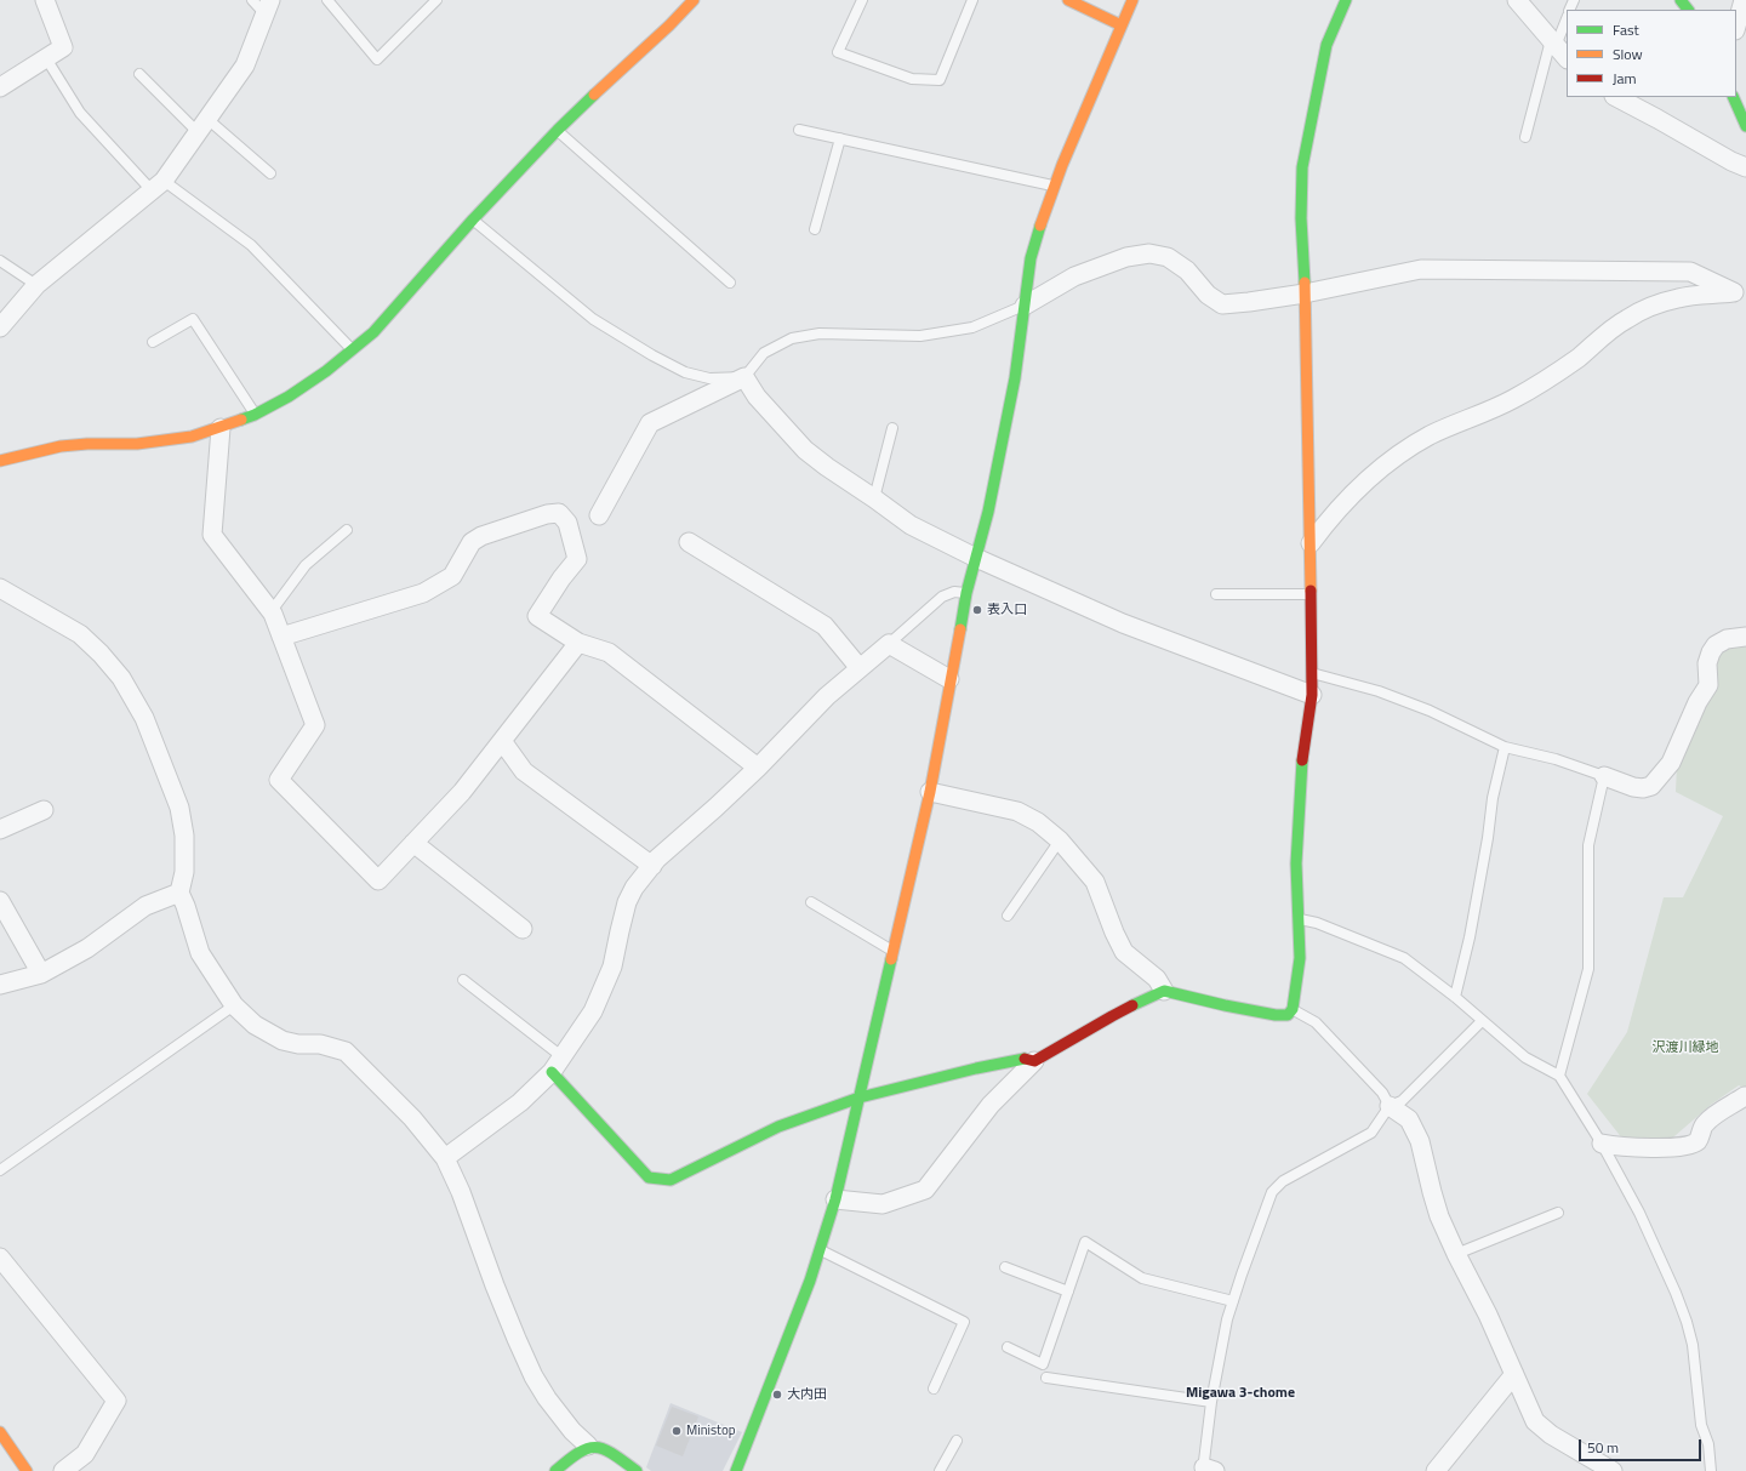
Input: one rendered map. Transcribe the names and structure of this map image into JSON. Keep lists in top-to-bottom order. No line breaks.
{"districts":["Migawa 3-chome"],"parks":["沢渡川緑地"],"places":["表入口","大内田","Ministop"],"legend":["Fast","Slow","Jam"],"scale_bar":"50 m"}
